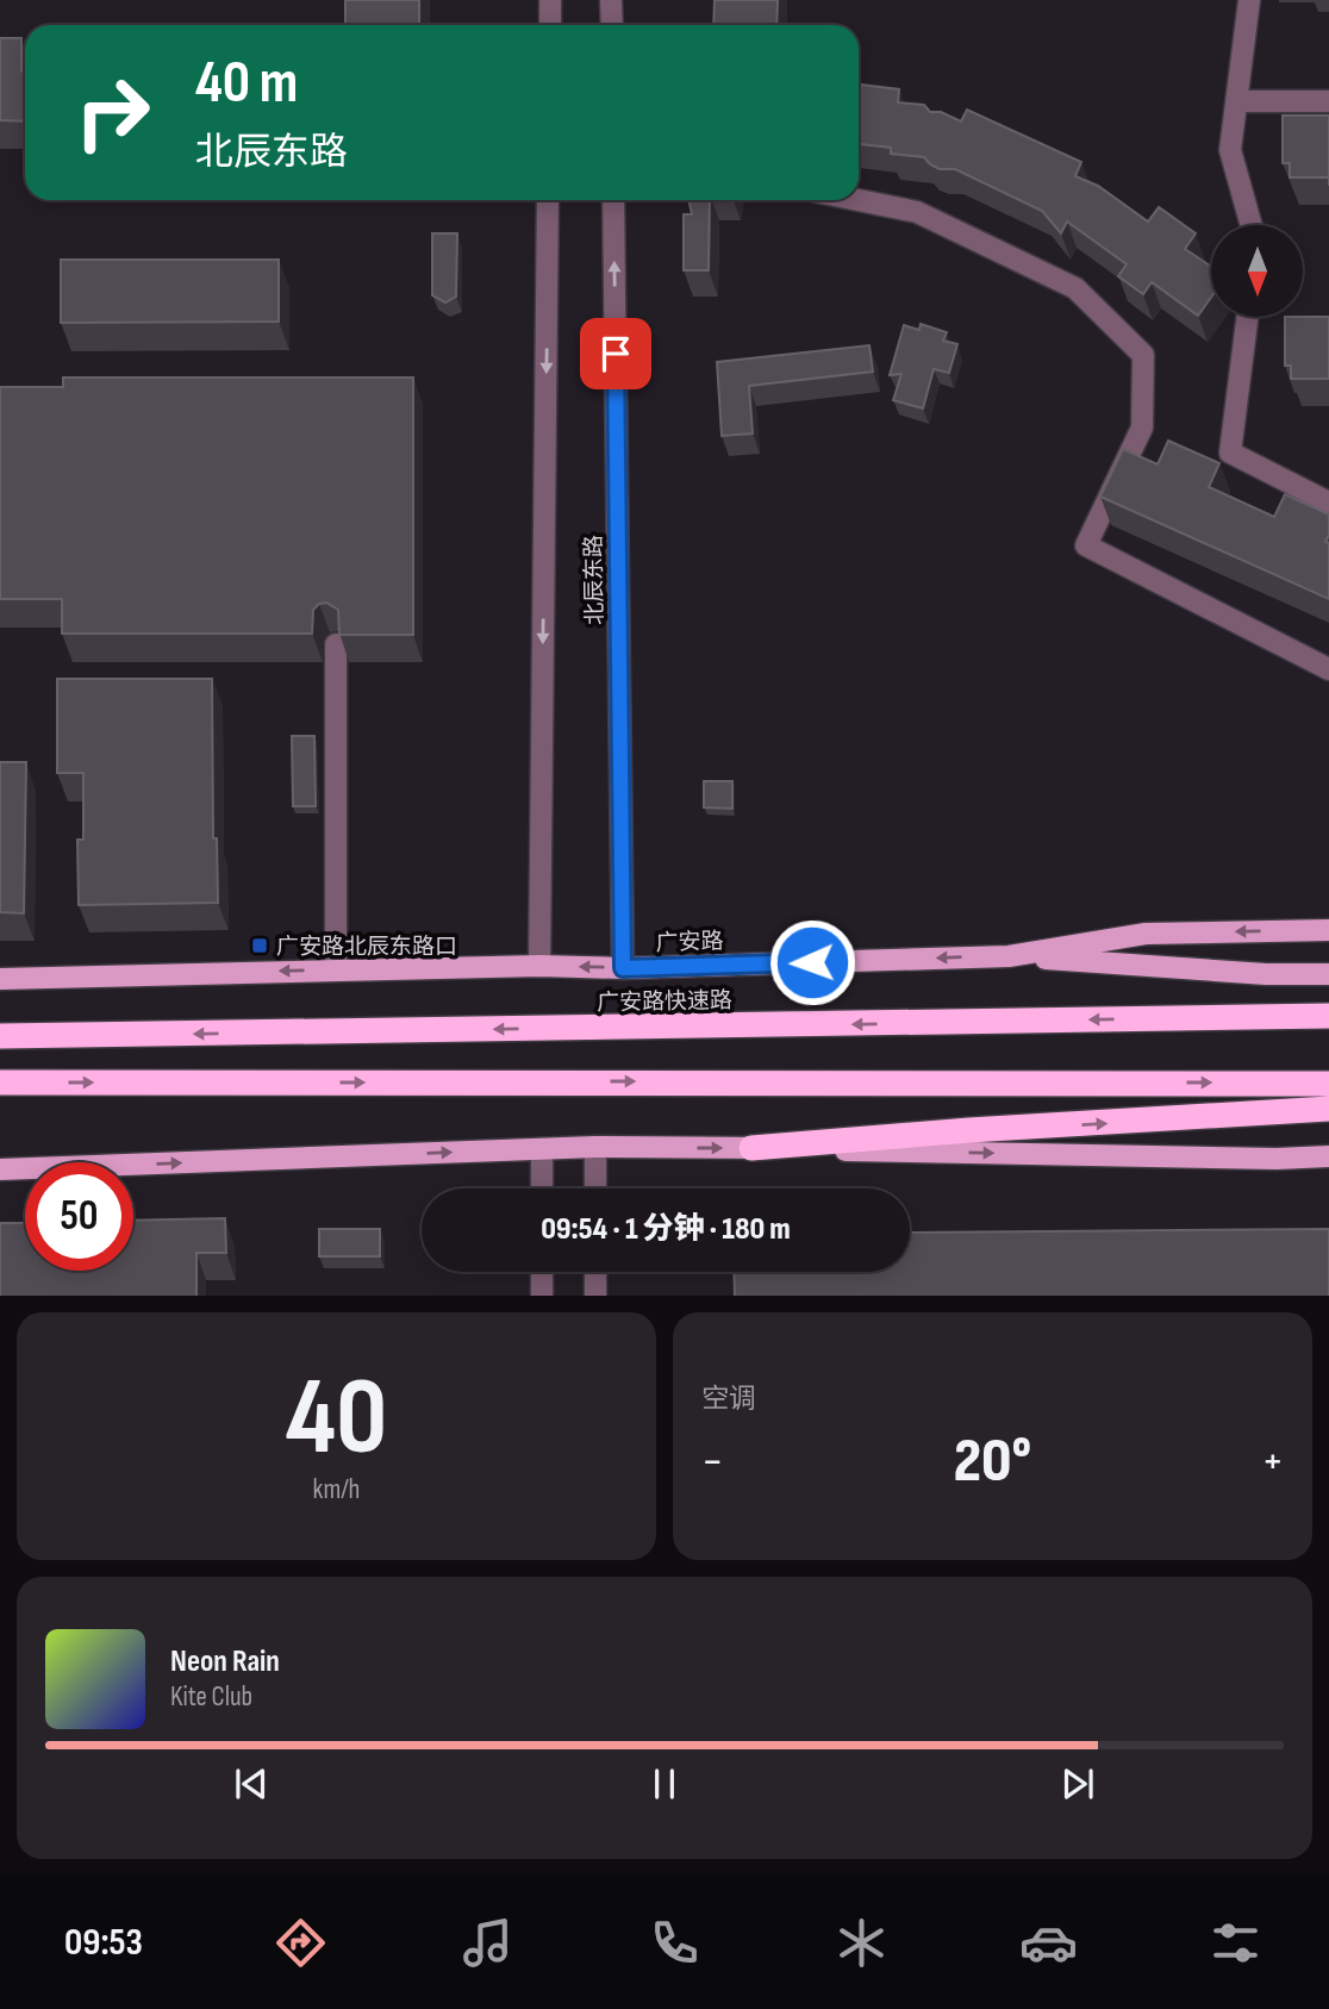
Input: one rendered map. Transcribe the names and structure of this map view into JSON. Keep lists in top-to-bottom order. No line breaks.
{"streets":{"highway":["广安路快速路"],"main road":["广安路"],"street":["北辰东路"]},"crossings":[["北辰东路","广安路"]],"places":{"transit":["广安路北辰东路口"]},"north":"bottom","page":{"turn":["40 m","北辰东路"],"limit":"50","trip":"09:54 · 1 分钟 · 180 m","tile":[["40","km/h"],"空调"],"heat":["−","20°","+"],"song":["Neon Rain","Kite Club"],"tabs":"09:53"}}
